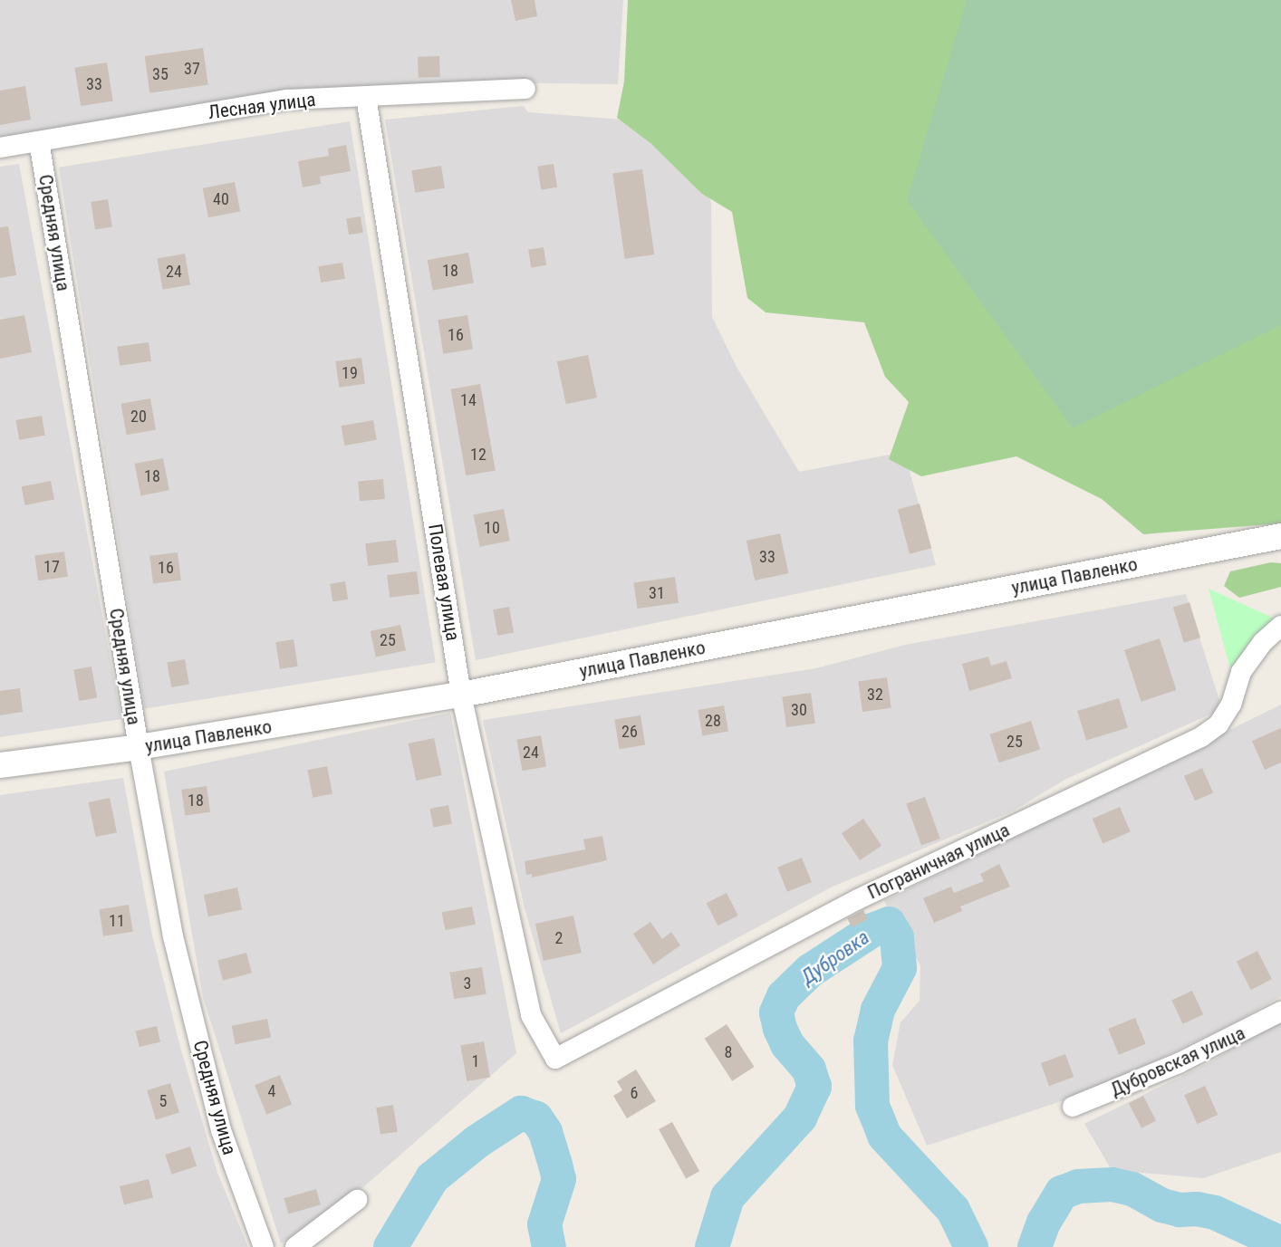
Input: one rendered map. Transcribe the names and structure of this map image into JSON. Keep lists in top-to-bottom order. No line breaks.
{"streets":{"street":["Лесная улица","Средняя улица","улица Павленко","Полевая улица","Пограничная улица","Дубровская улица"]},"crossings":[["Лесная улица","Средняя улица"],["Лесная улица","Полевая улица"],["Средняя улица","улица Павленко"],["улица Павленко","Полевая улица"],["Полевая улица","Пограничная улица"]],"water":["Дубровка"],"house_numbers":["37","35","33","40","18","24","16","19","14","20","12","18","10","33","17","16","31","25","32","30","28","26","25","24","18","11","2","3","8","1","4","6","5"]}
